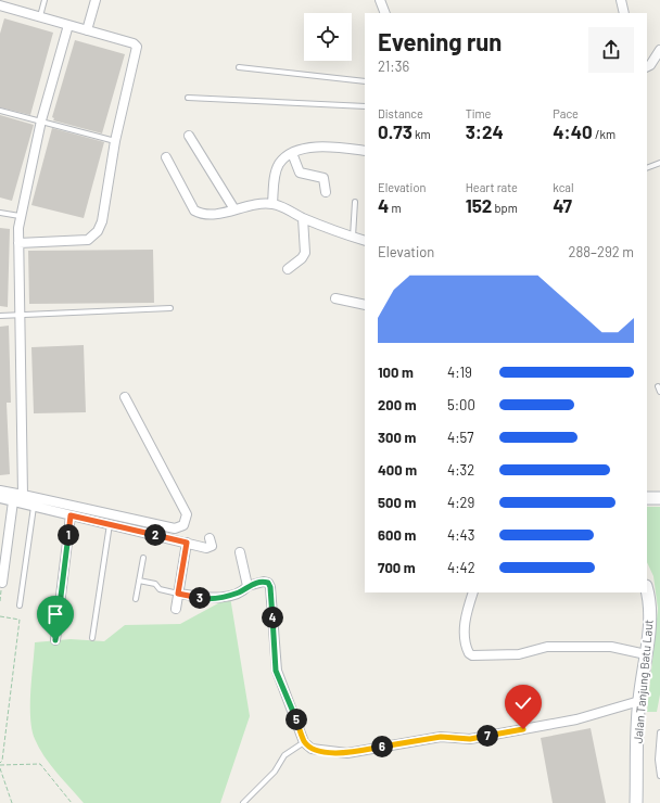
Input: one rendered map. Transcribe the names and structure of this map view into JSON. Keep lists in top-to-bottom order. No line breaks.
{"streets":{"street":["Jalan Tanjung Batu Laut"]},"page":{"heading":["Evening run","21:36"],"stats":[["Distance","0.73 km"],["Time","3:24"],["Pace","4:40 /km"],["Elevation","4 m"],["Heart rate","152 bpm"],["kcal","47"]],"chart":["Elevation","288–292 m"],"list":[{"name":"100 m","note":"4:19"},{"name":"200 m","note":"5:00"},{"name":"300 m","note":"4:57"},{"name":"400 m","note":"4:32"},{"name":"500 m","note":"4:29"},{"name":"600 m","note":"4:43"},{"name":"700 m","note":"4:42"}],"pins":["1","2","3","4","5","7","6"]}}
